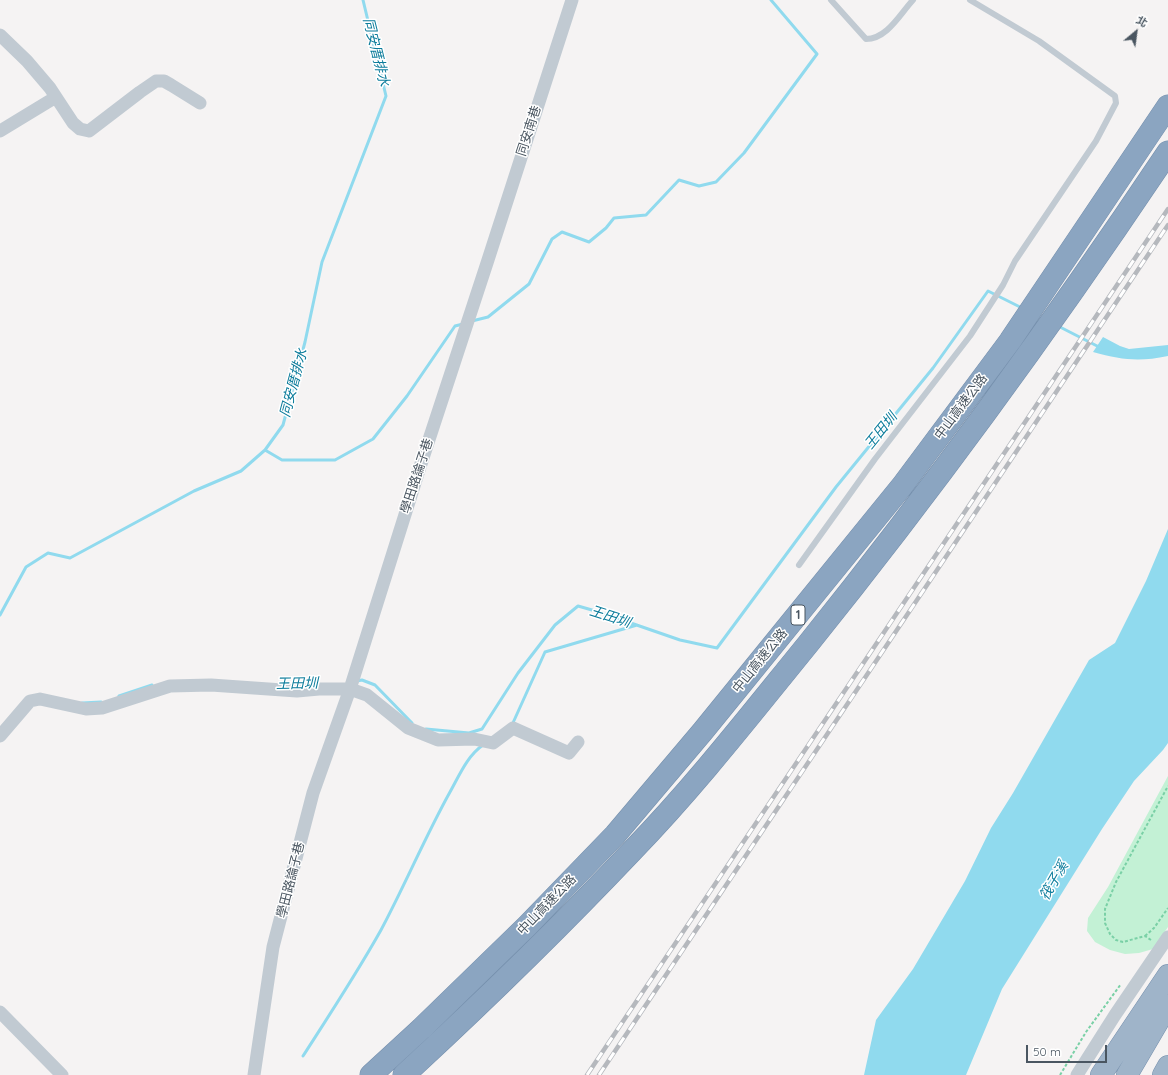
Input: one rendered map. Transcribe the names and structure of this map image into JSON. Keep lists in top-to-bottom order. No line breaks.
{"streets":{"highway":["中山高速公路","1"],"street":["同安南巷","學田路論子巷"]},"crossings":[["同安南巷","學田路論子巷"]],"water":["同安厝排水","王田圳","筏子溪"],"scale_bar":"50 m","north":"top right"}
